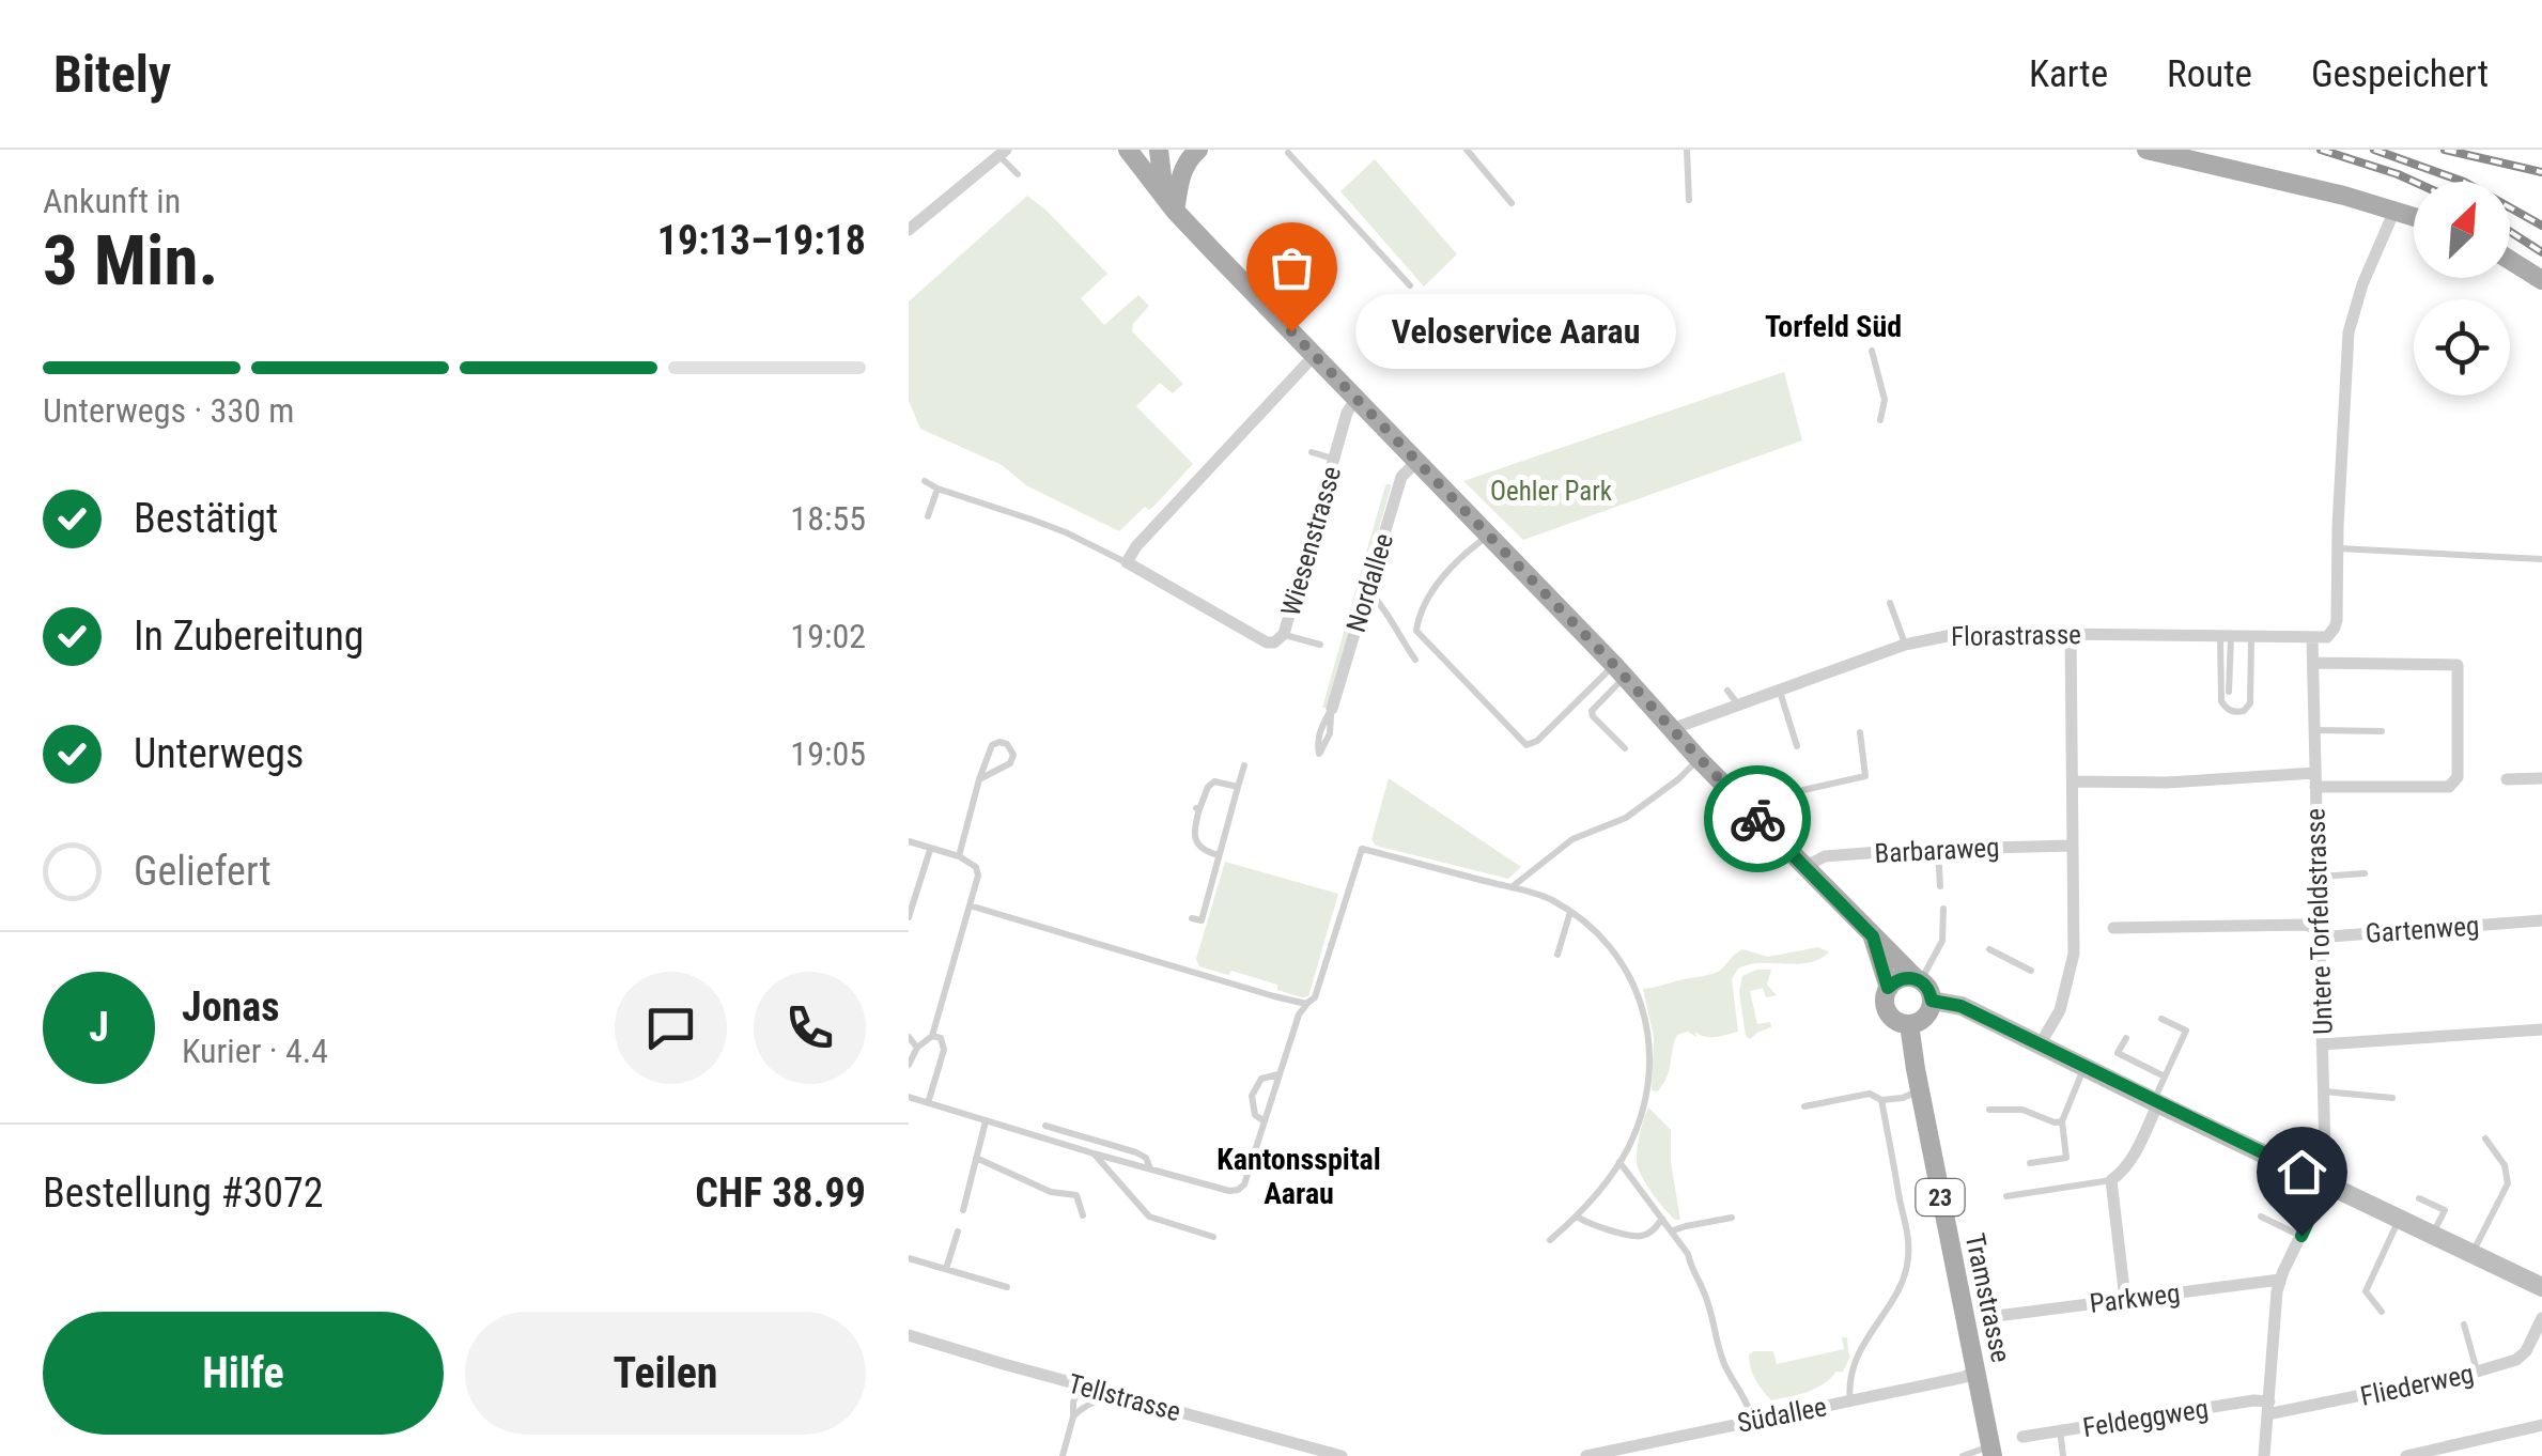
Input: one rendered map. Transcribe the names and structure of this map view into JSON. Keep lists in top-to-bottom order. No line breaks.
{"streets":{"main road":["23","Tramstrasse"],"street":["Wiesenstrasse","Nordallee","Florastrasse","Barbaraweg","Untere Torfeldstrasse","Gartenweg","Parkweg","Fliederweg","Tellstrasse","Südallee","Feldeggweg"]},"crossings":[["Wiesenstrasse","23"],["Nordallee","23"],["Florastrasse","Untere Torfeldstrasse"],["Florastrasse","23"],["Barbaraweg","23"],["Untere Torfeldstrasse","Gartenweg"],["Untere Torfeldstrasse","Parkweg"],["Untere Torfeldstrasse","Fliederweg"],["Untere Torfeldstrasse","Feldeggweg"],["23","Tramstrasse"],["Tramstrasse","Südallee"],["Fliederweg","Feldeggweg"]],"districts":["Torfeld Süd","Kantonsspital Aarau"],"parks":["Oehler Park"],"places":["Veloservice Aarau"],"north":"top right","page":{"header":"Bitely","nav":["Karte","Route","Gespeichert"],"heading":["3 Min.","Ankunft in","19:13–19:18"],"panel":["Jonas","Kurier · 4.4","Bestellung #3072","CHF 38.99"],"bubble":"Veloservice Aarau","bar":"Unterwegs · 330 m","list":[["Bestätigt","18:55"],["In Zubereitung","19:02"],["Unterwegs","19:05"],"Geliefert"],"round":"J","buttons":["Hilfe","Teilen"]}}
